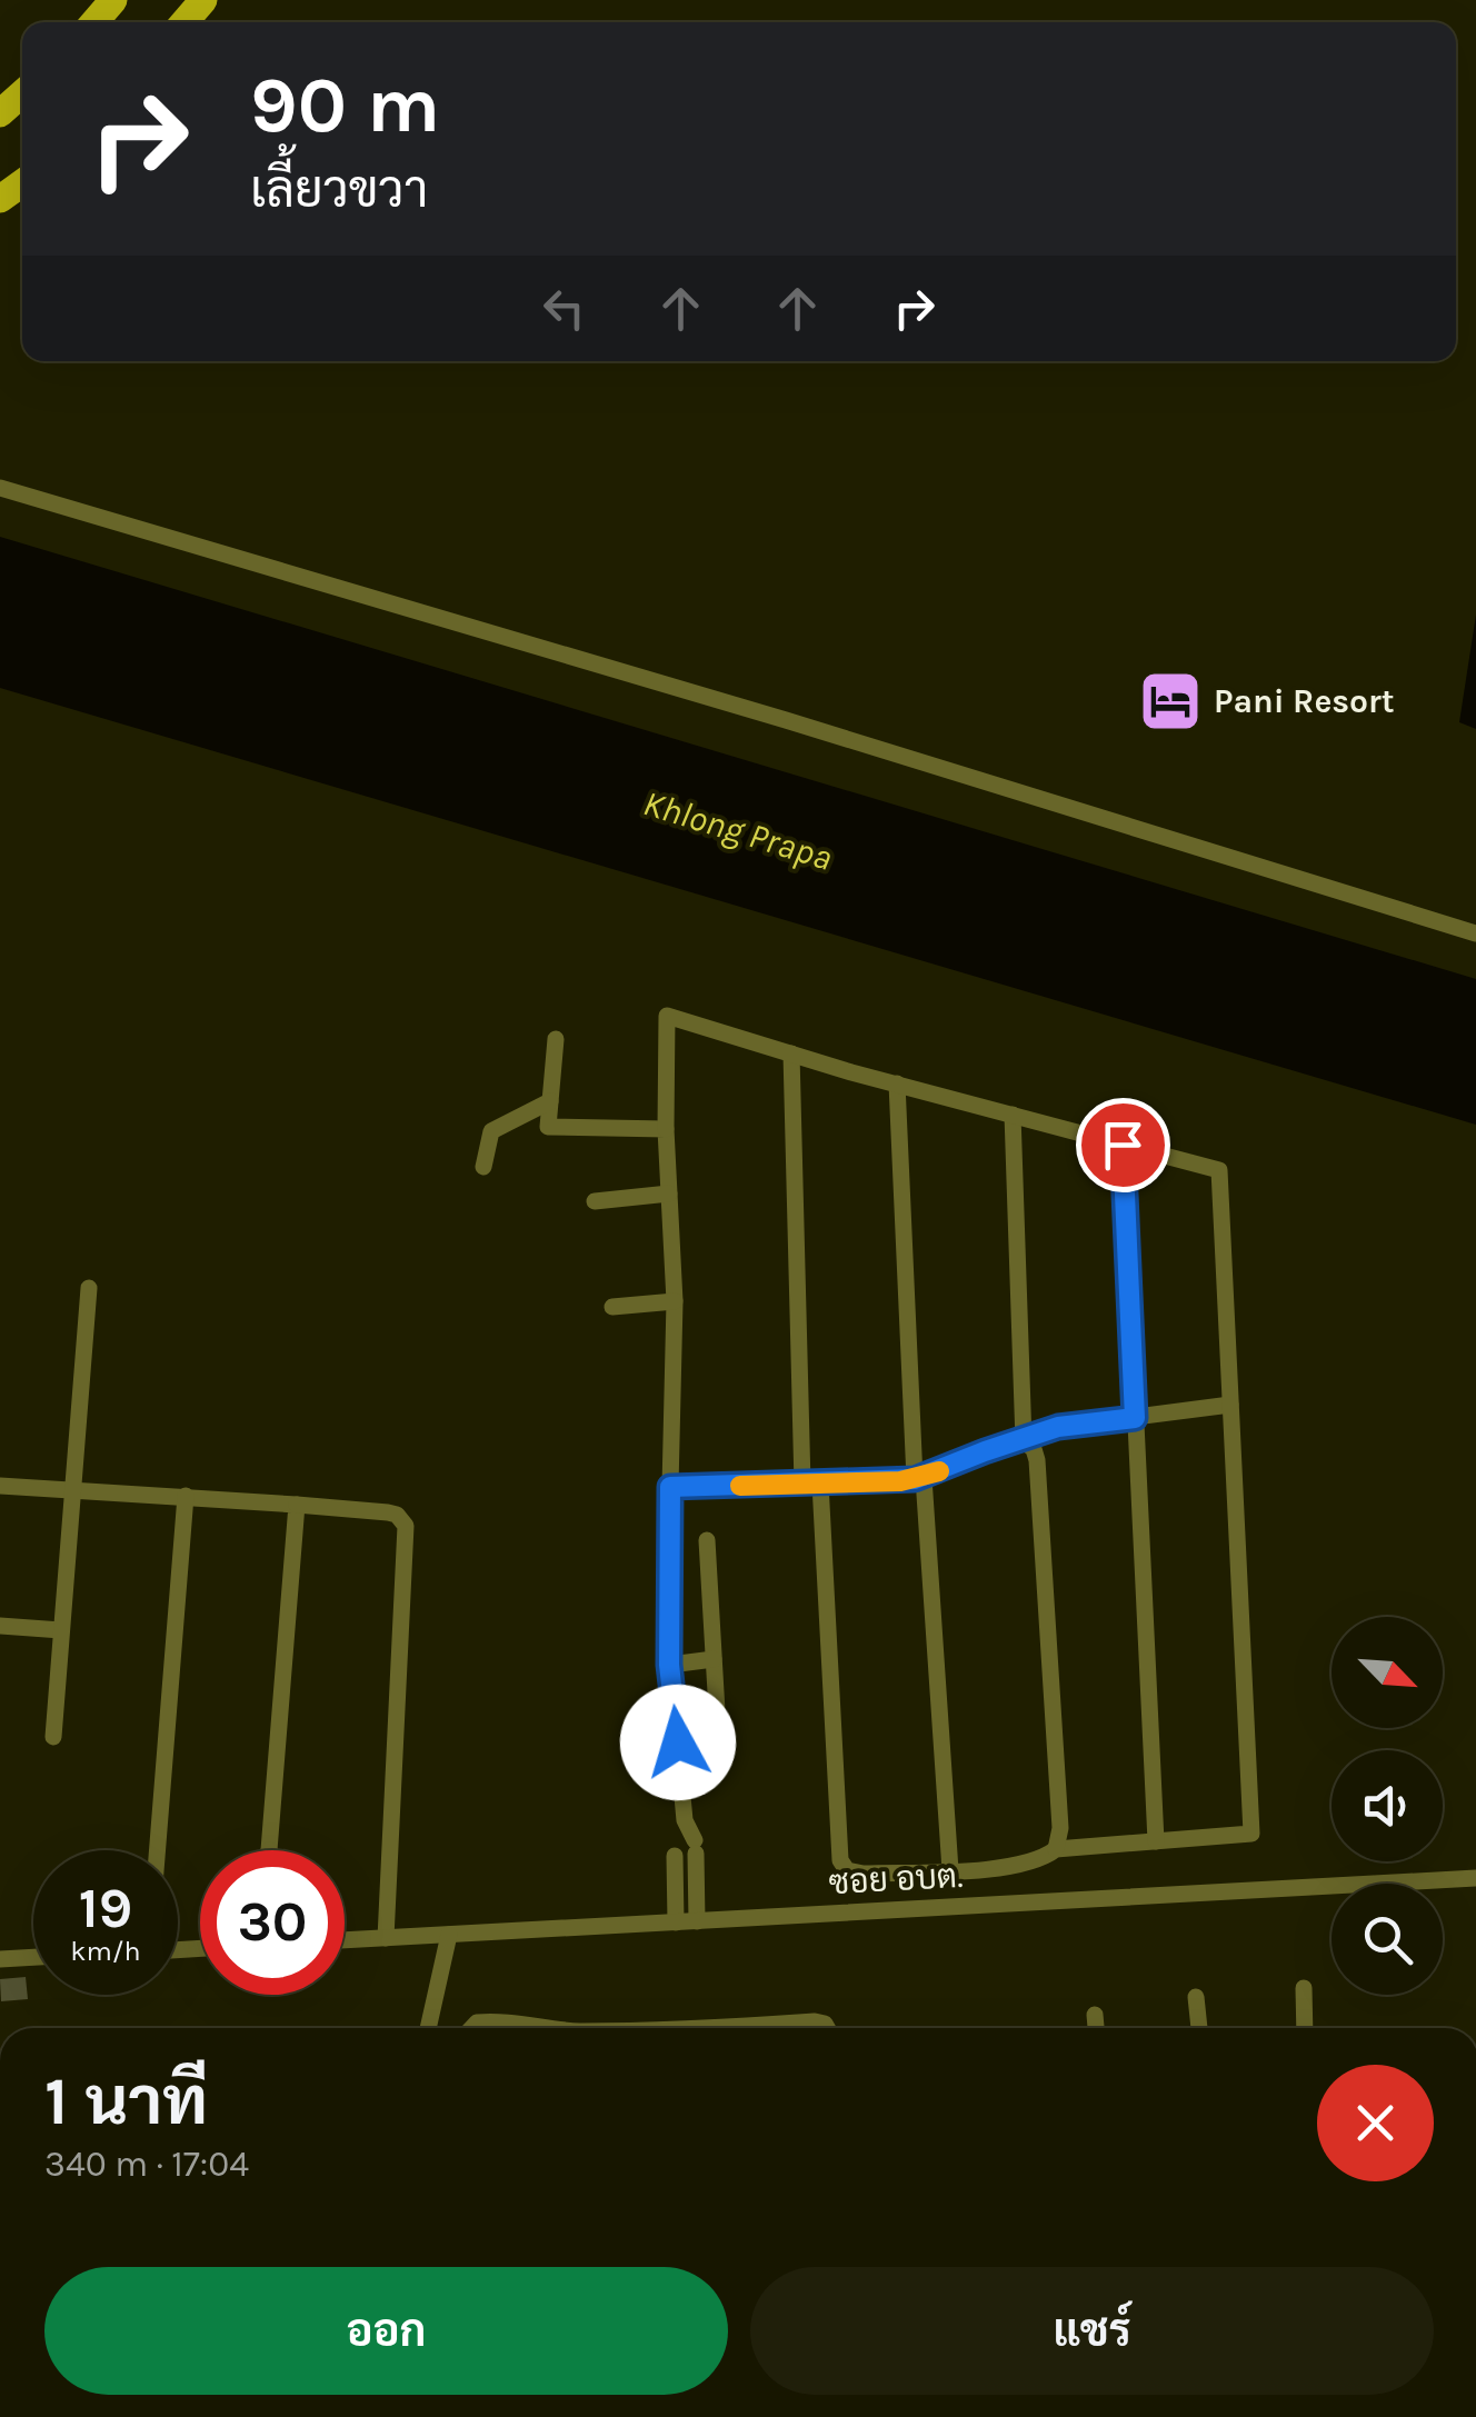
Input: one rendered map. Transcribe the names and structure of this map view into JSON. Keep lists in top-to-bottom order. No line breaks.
{"streets":{"street":["ซอย อบต."]},"water":["Khlong Prapa"],"places":{"hotel":["Pani Resort"]},"north":"bottom right","page":{"turn":["90 m","เลี้ยวขวา"],"speed":"19 km/h","limit":"30","heading":["1 นาที","340 m · 17:04"],"buttons":["ออก","แชร์"]}}
